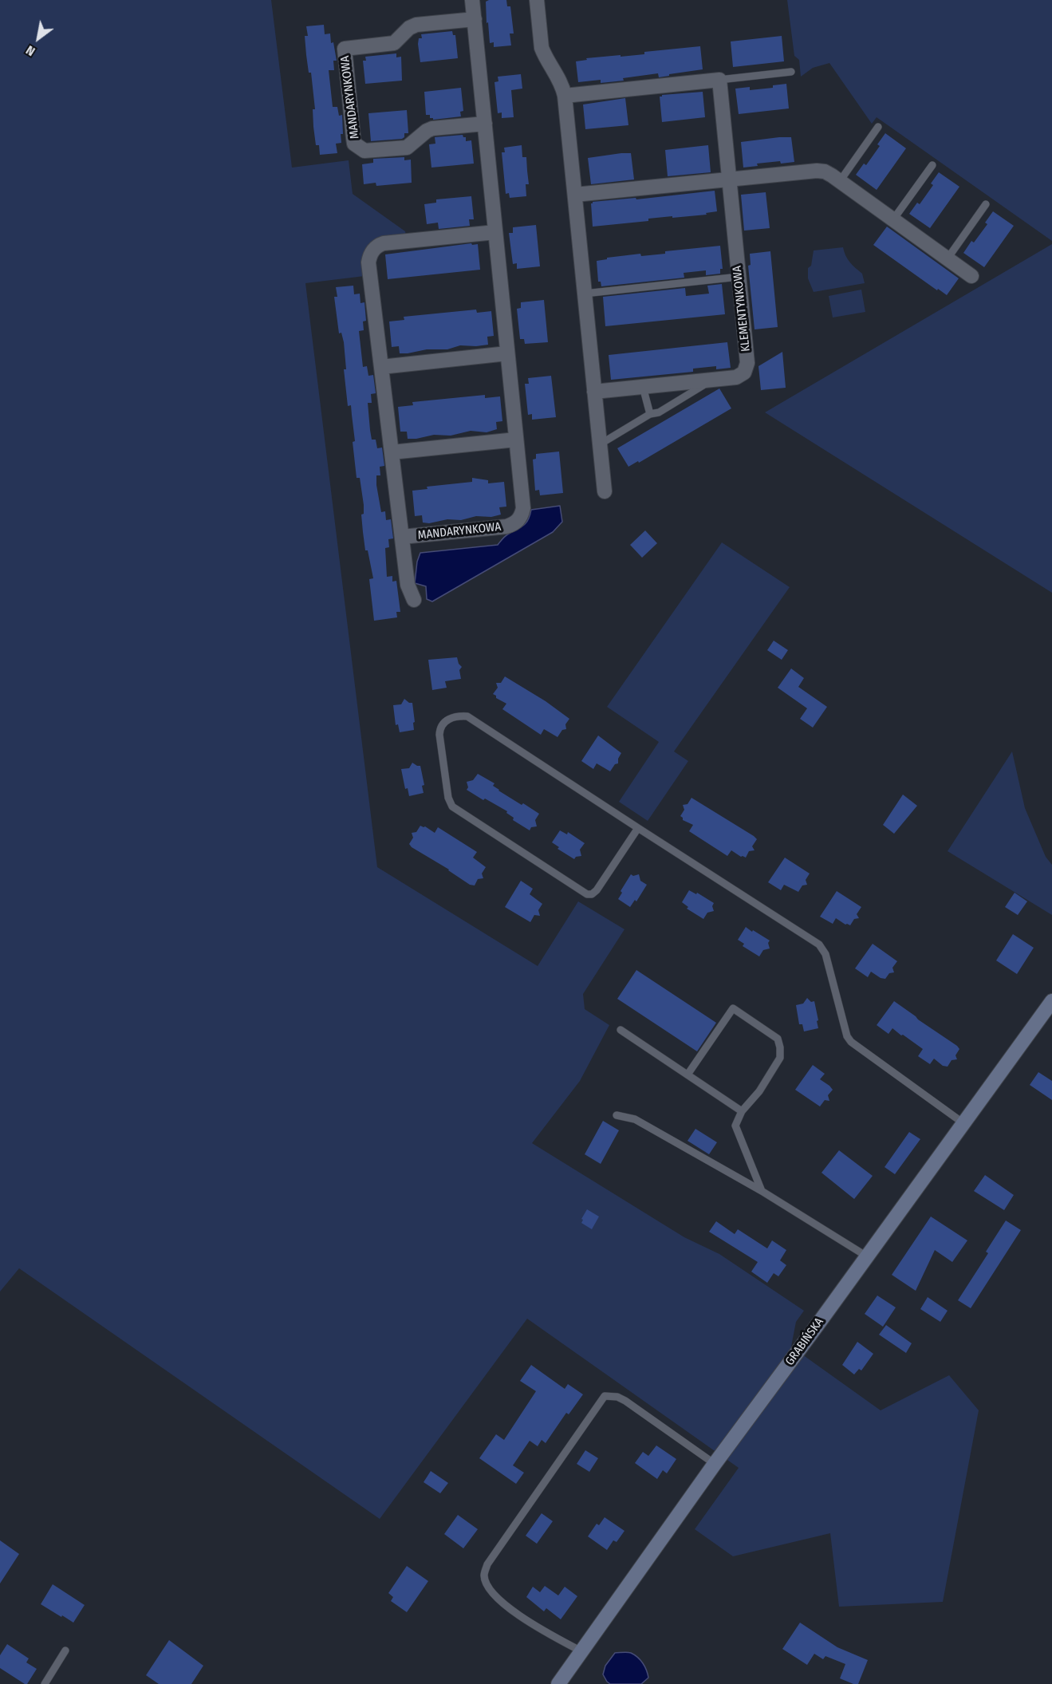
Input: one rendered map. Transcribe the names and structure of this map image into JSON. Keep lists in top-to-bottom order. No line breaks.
{"streets":{"street":["MANDARYNKOWA","KLEMENTYNKOWA","GRABIŃSKA"]},"north":"bottom left"}
